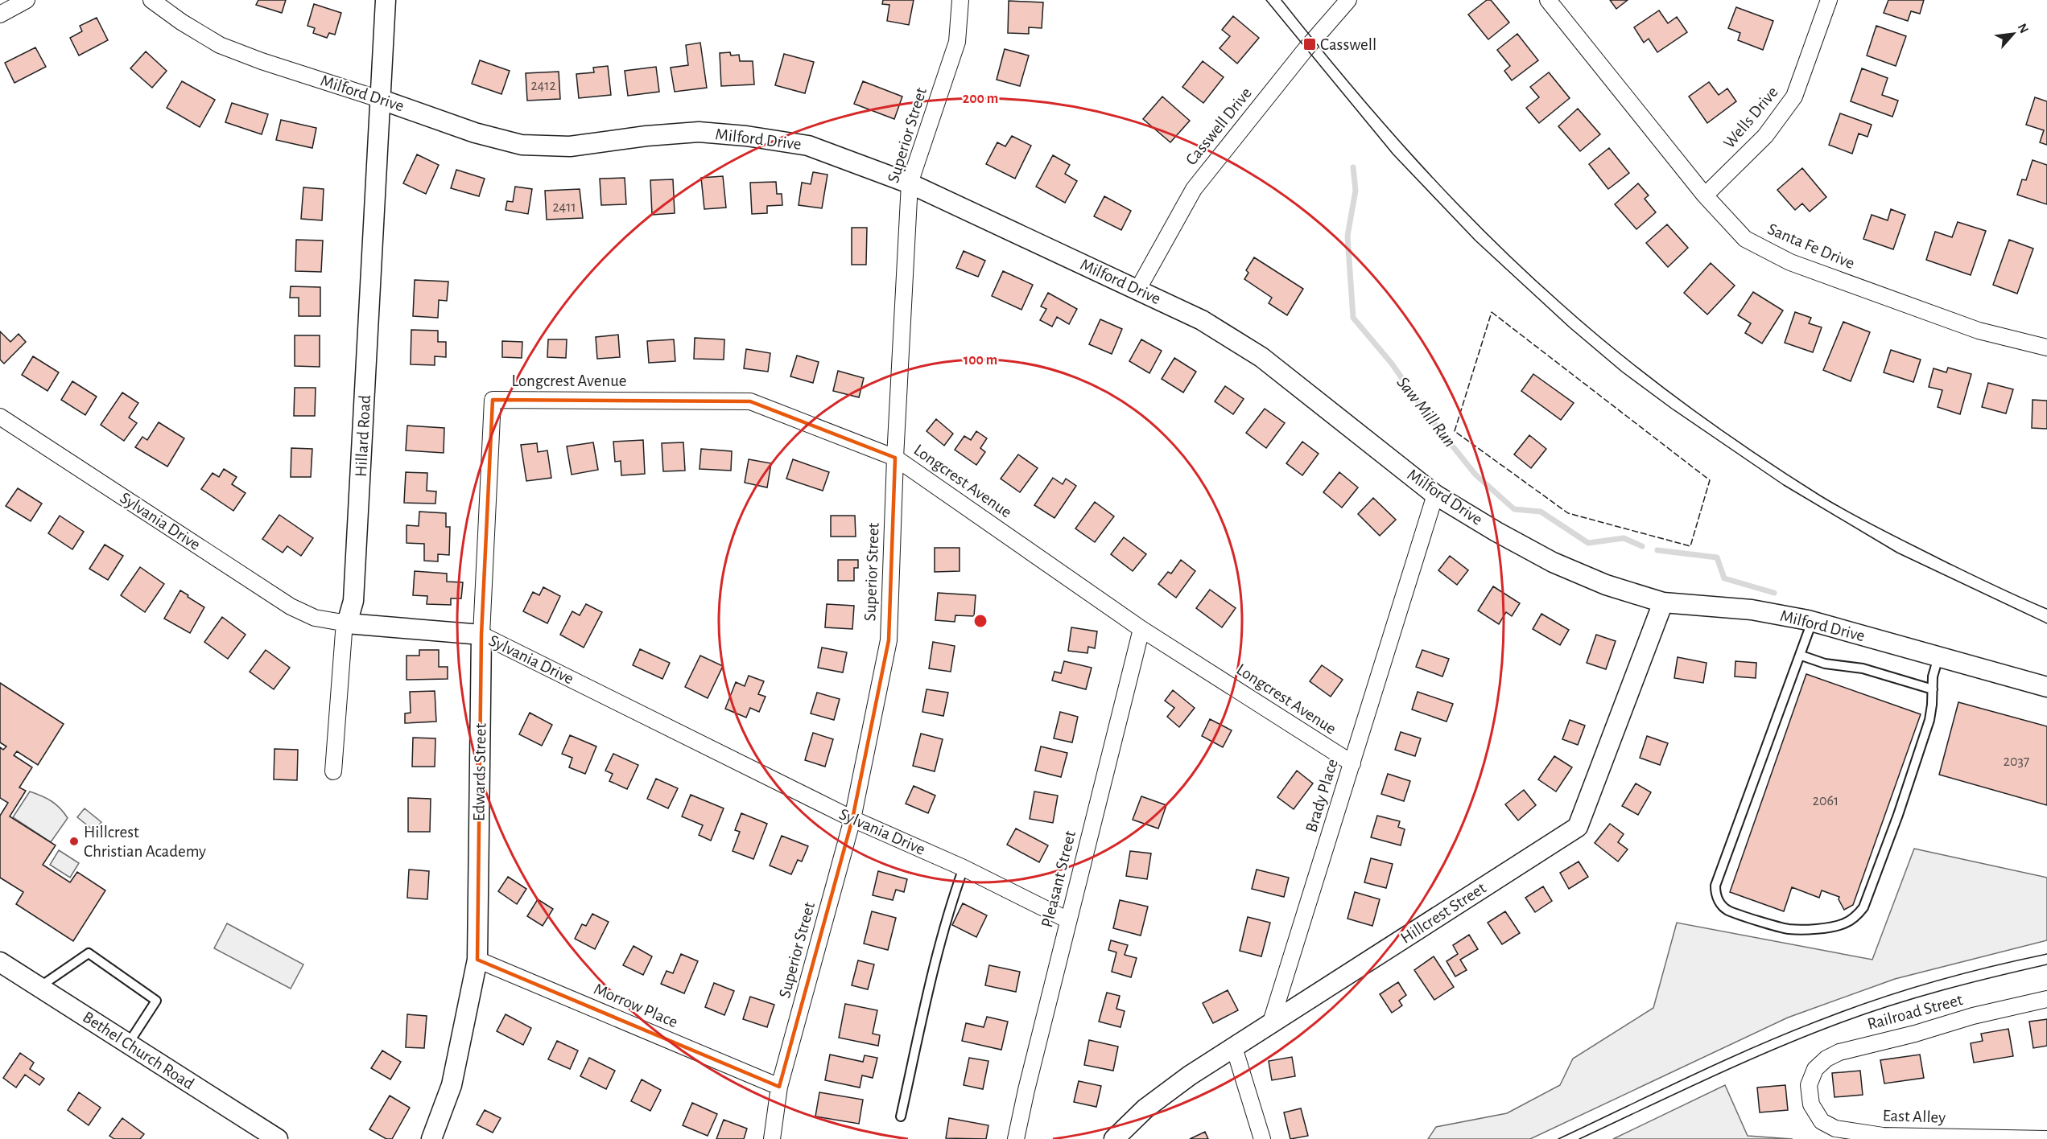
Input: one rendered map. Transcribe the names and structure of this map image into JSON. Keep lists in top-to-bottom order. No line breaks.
{"streets":{"street":["Milford Drive","Wells Drive","Casswell Drive","Superior Street","Santa Fe Drive","Longcrest Avenue","Hillard Road","Sylvania Drive","Edwards Street","Brady Place","Pleasant Street","Hillcrest Street","Morrow Place","Railroad Street","Bethel Church Road","East Alley"]},"crossings":[["Milford Drive","Casswell Drive"],["Milford Drive","Superior Street"],["Milford Drive","Hillard Road"],["Milford Drive","Brady Place"],["Milford Drive","Hillcrest Street"],["Wells Drive","Santa Fe Drive"],["Superior Street","Longcrest Avenue"],["Superior Street","Sylvania Drive"],["Superior Street","Morrow Place"],["Longcrest Avenue","Edwards Street"],["Longcrest Avenue","Brady Place"],["Longcrest Avenue","Pleasant Street"],["Hillard Road","Sylvania Drive"],["Sylvania Drive","Edwards Street"],["Sylvania Drive","Pleasant Street"],["Edwards Street","Morrow Place"],["Brady Place","Hillcrest Street"],["Railroad Street","East Alley"]],"water":["Saw Mill Run"],"places":{"transit":["Casswell"],"other":["Hillcrest Christian Academy"]},"house_numbers":["2412","2411","2037","2061"],"north":"top right","rings":["200 m","100 m"]}
